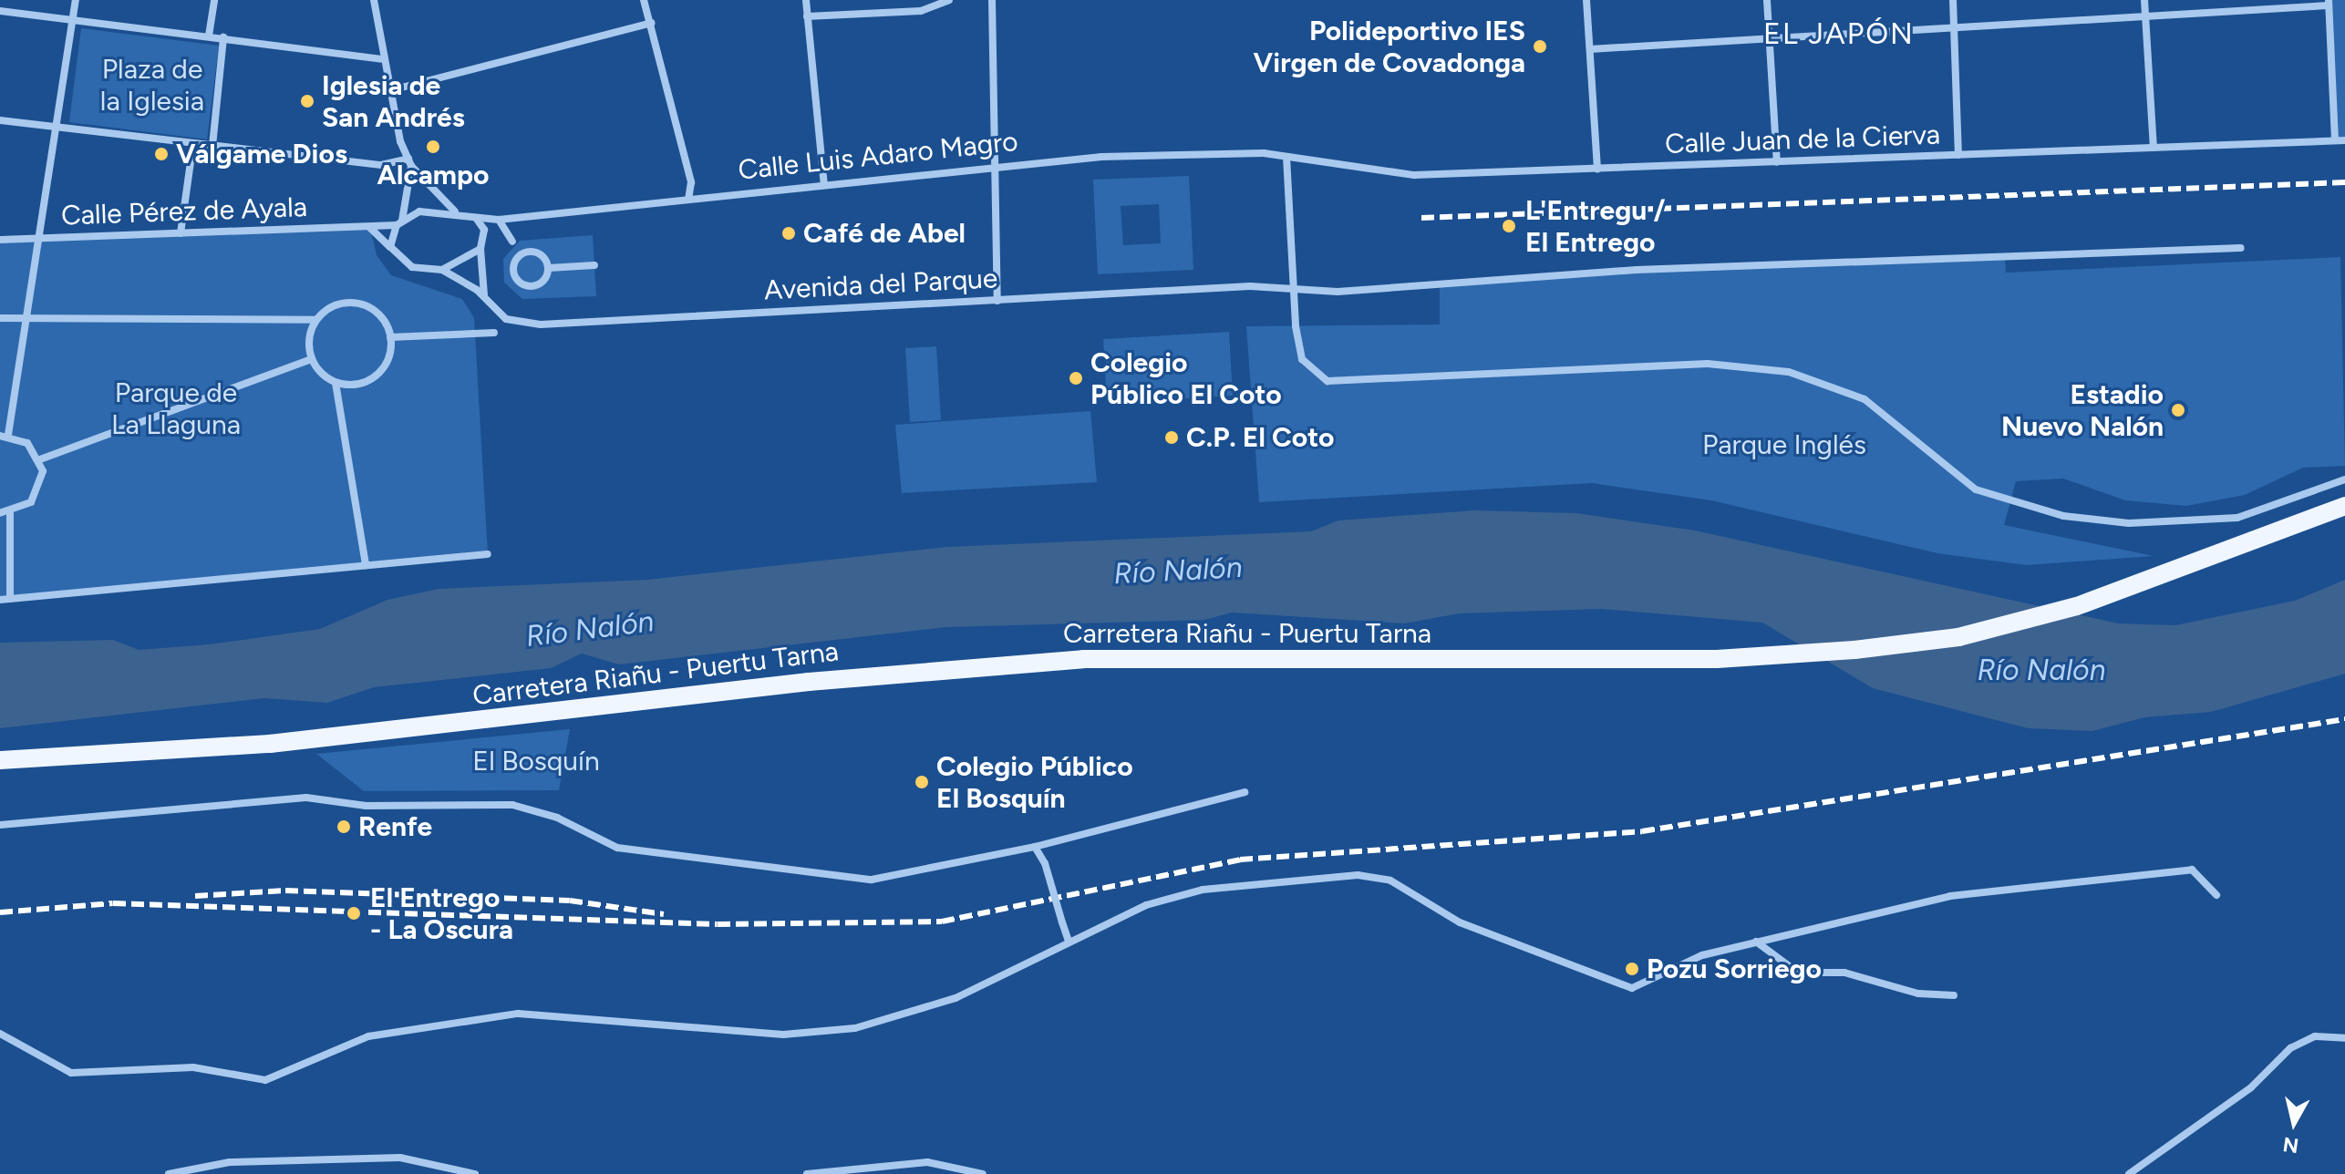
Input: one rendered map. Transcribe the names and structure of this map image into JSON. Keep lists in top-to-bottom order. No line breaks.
{"streets":{"main road":["Carretera Riañu - Puertu Tarna"],"street":["Calle Juan de la Cierva","Calle Luis Adaro Magro","Calle Pérez de Ayala","Avenida del Parque"]},"crossings":[["Calle Juan de la Cierva","Calle Luis Adaro Magro"],["Calle Luis Adaro Magro","Calle Pérez de Ayala"],["Calle Luis Adaro Magro","Avenida del Parque"],["Calle Pérez de Ayala","Avenida del Parque"]],"districts":["EL JAPÓN"],"water":["Río Nalón"],"parks":["Plaza de la Iglesia","Parque de La Llaguna","Parque Inglés","El Bosquín"],"places":["Polideportivo IES Virgen de Covadonga","Iglesia de San Andrés","Alcampo","Válgame Dios","L'Entregu / El Entrego","Café de Abel","Colegio Público El Coto","Estadio Nuevo Nalón","C.P. El Coto","Colegio Público El Bosquín","Renfe","El Entrego - La Oscura","Pozu Sorriego"],"north":"bottom"}
